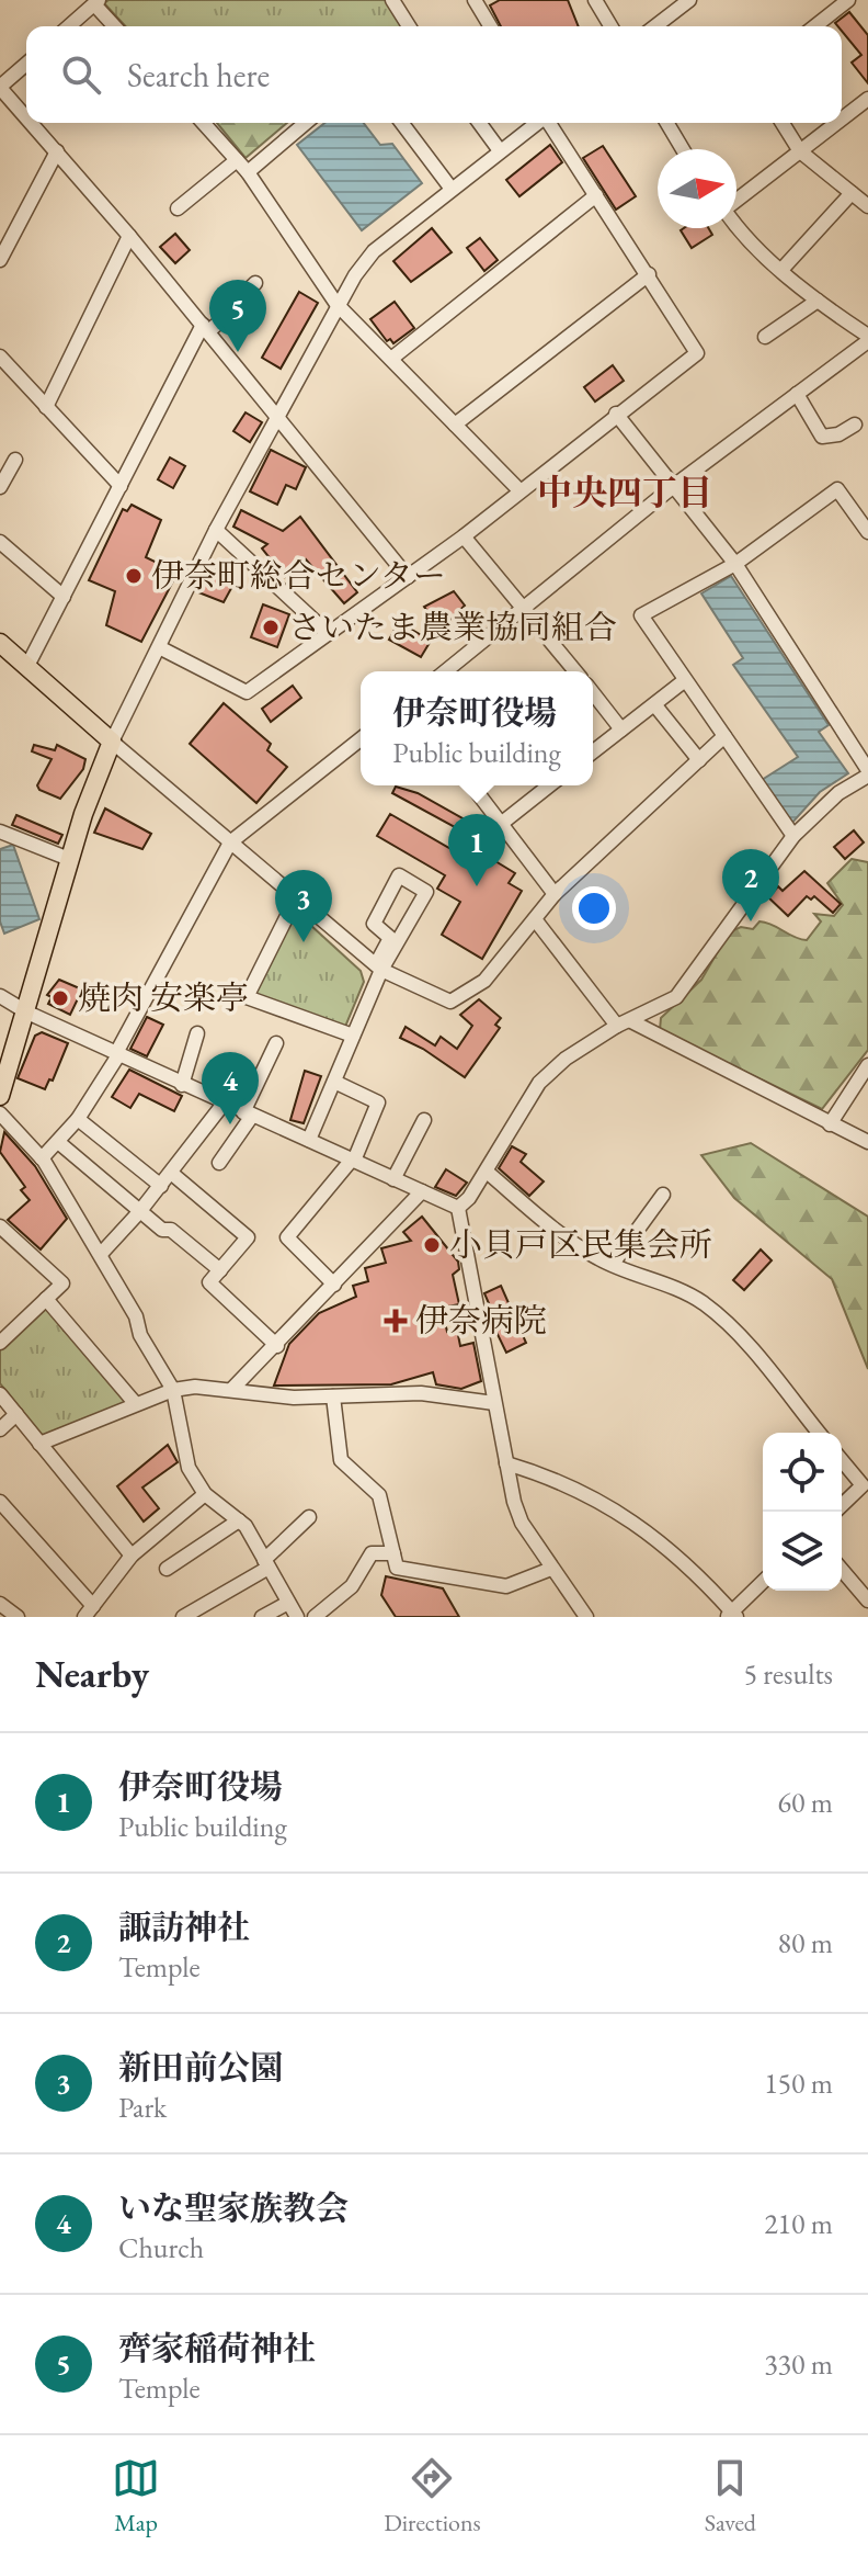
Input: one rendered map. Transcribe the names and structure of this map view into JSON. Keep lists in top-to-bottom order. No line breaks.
{"districts":["中央四丁目"],"places":{"other":["伊奈町総合センター","さいたま農業協同組合","焼肉 安楽亭","小貝戸区民集会所"],"health":["伊奈病院"]},"north":"right","page":{"search":"Search here","pins":["5","1","2","3","4"],"popup":["伊奈町役場","Public building"],"heading":["Nearby","5 results"],"list":[{"mark":"1","name":"伊奈町役場","note":"Public building","value":"60 m"},{"mark":"2","name":"諏訪神社","note":"Temple","value":"80 m"},{"mark":"3","name":"新田前公園","note":"Park","value":"150 m"},{"mark":"4","name":"いな聖家族教会","note":"Church","value":"210 m"},{"mark":"5","name":"齊家稲荷神社","note":"Temple","value":"330 m"}],"nav":["Map","Directions","Saved"]}}
